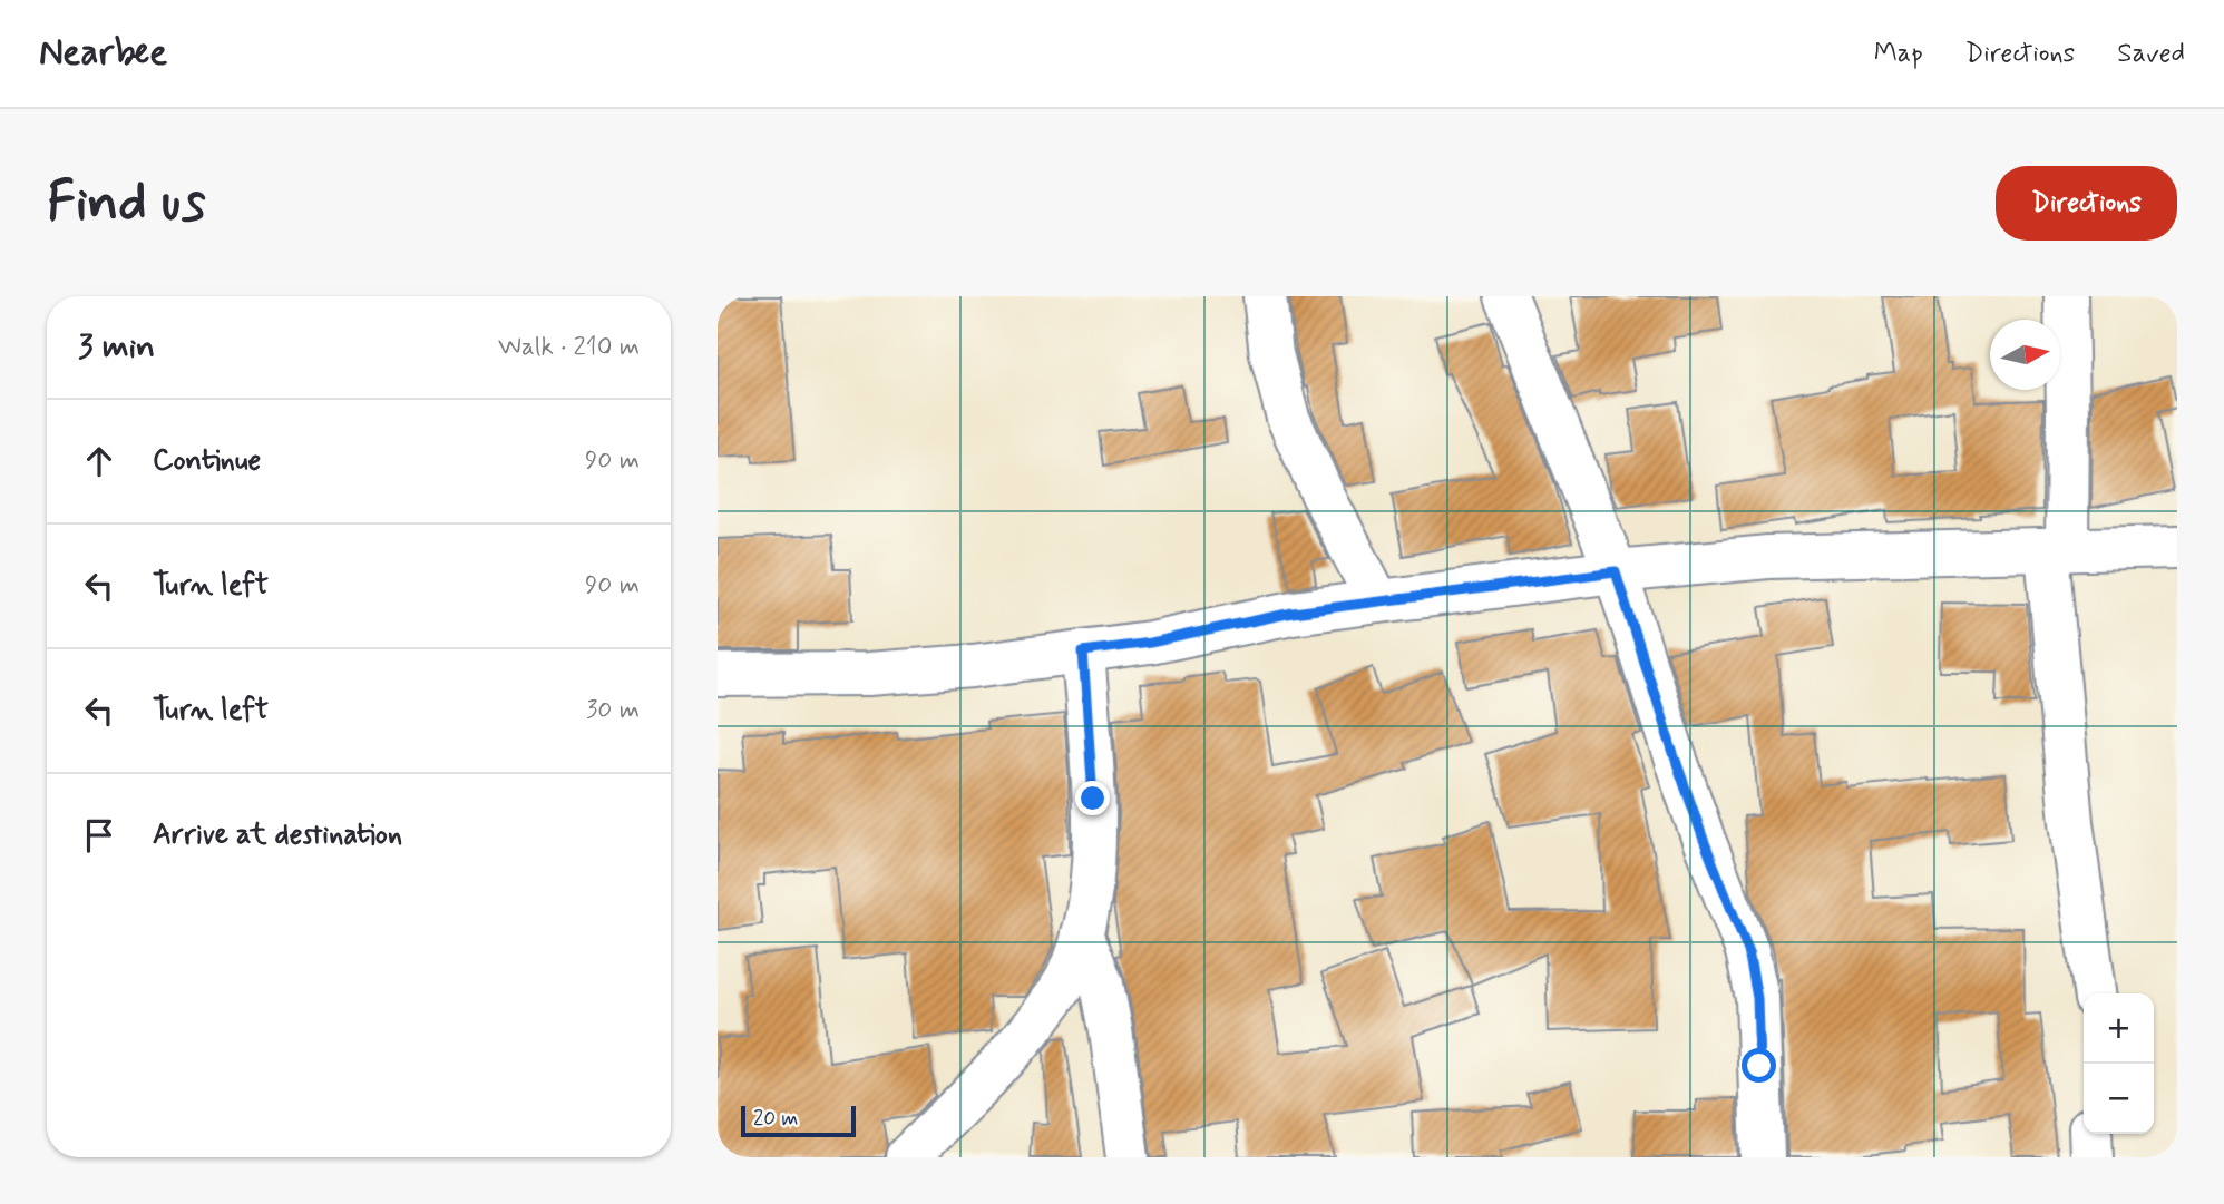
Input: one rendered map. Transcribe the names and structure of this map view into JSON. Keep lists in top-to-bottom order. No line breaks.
{"scale_bar":"20 m","north":"right","page":{"header":"Nearbee","nav":["Map","Directions","Saved"],"buttons":"Directions","title":"Find us","heading":["3 min","Walk · 210 m"],"list":[["Continue","90 m"],["Turn left","90 m"],["Turn left","30 m"],"Arrive at destination"],"map_buttons":["+","−"],"scale":"20 m"}}
